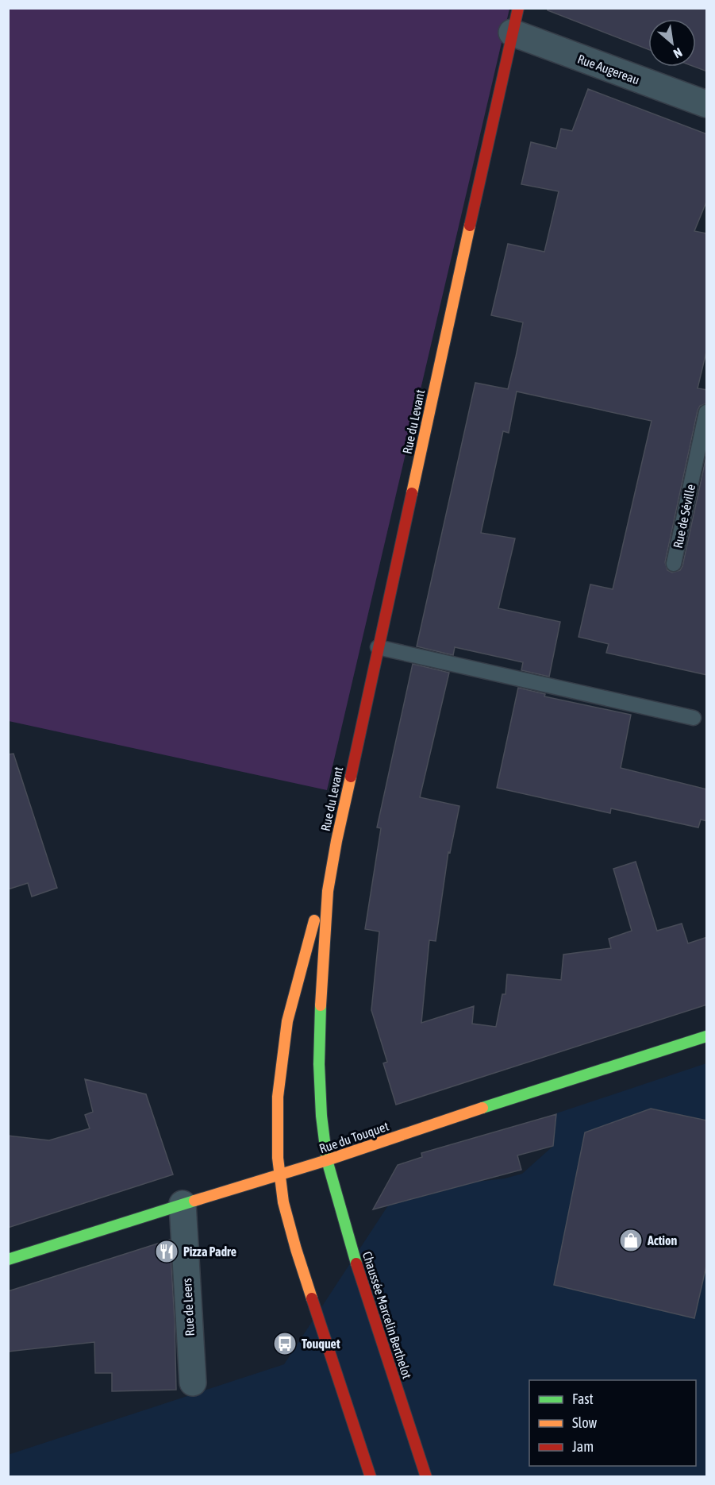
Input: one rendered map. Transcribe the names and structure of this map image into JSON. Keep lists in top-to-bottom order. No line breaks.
{"streets":{"main road":["Rue du Levant","Rue du Touquet","Chaussée Marcelin Berthelot"],"street":["Rue Augereau","Rue de Leers"],"lane":["Rue de Séville"]},"crossings":[["Rue Augereau","Rue du Levant"],["Rue du Levant","Rue du Touquet"],["Rue du Levant","Chaussée Marcelin Berthelot"],["Rue du Touquet","Rue de Leers"],["Rue du Touquet","Chaussée Marcelin Berthelot"]],"places":{"shop":["Action"],"restaurant":["Pizza Padre"],"bus stop":["Touquet"]},"legend":["Fast","Slow","Jam"],"north":"bottom right"}
